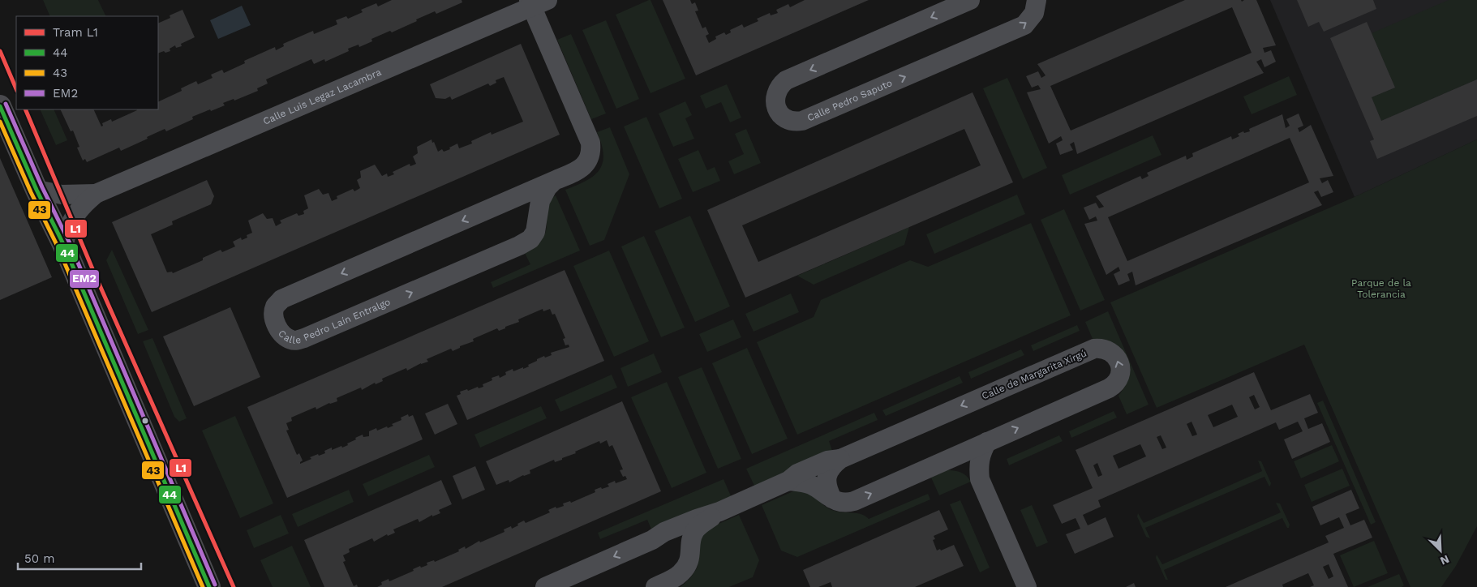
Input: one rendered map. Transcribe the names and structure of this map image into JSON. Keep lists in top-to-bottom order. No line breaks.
{"streets":{"street":["Calle Luis Legaz Lacambra","Calle Pedro Saputo","Calle Pedro Laín Entralgo","Calle de Margarita Xirgú"]},"crossings":[["Calle Luis Legaz Lacambra","Calle Pedro Laín Entralgo"]],"parks":["Parque de la Tolerancia"],"lines":["tram line L1","transit line EM2","transit line 44","transit line 43"],"legend":["Tram L1","44","43","EM2"],"scale_bar":"50 m","north":"bottom right"}
